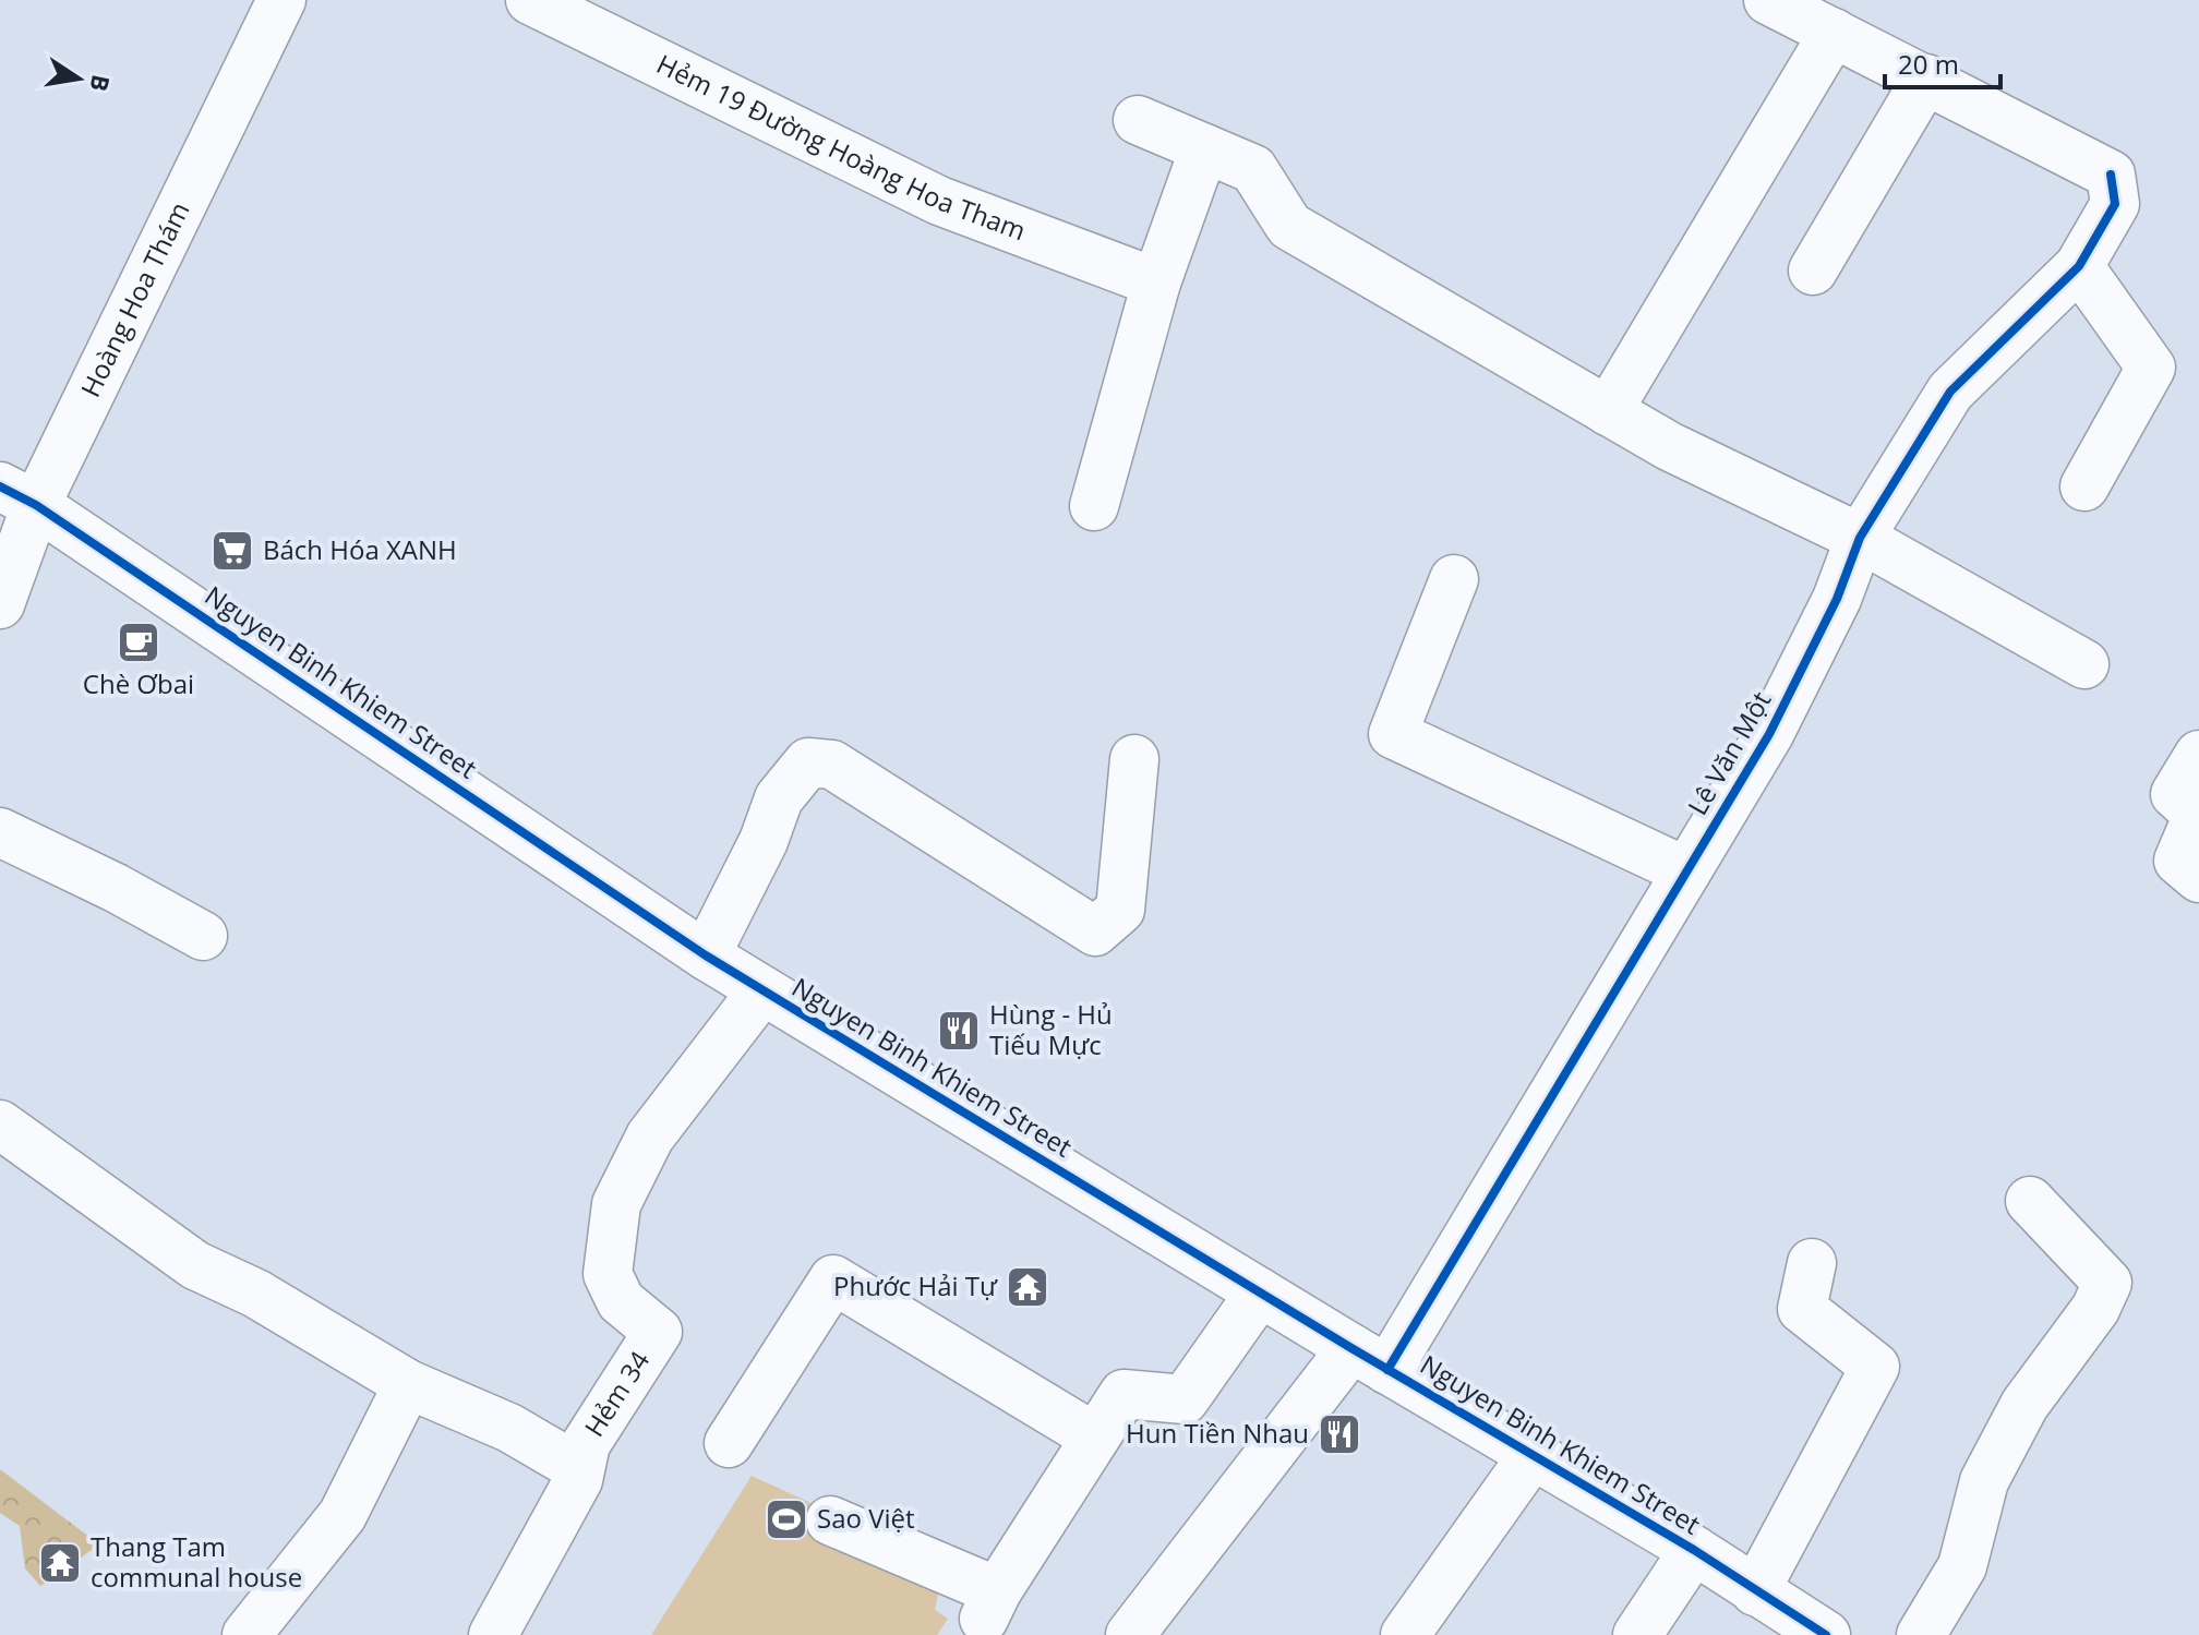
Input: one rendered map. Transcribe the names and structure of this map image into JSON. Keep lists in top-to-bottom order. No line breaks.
{"streets":{"street":["Hẻm 19 Đường Hoàng Hoa Tham","Hoàng Hoa Thám","Nguyen Binh Khiem Street","Lê Văn Một","Hẻm 34"]},"crossings":[["Hoàng Hoa Thám","Nguyen Binh Khiem Street"],["Nguyen Binh Khiem Street","Lê Văn Một"],["Nguyen Binh Khiem Street","Hẻm 34"]],"places":{"supermarket":["Bách Hóa XANH"],"cafe":["Chè Ơbai"],"restaurant":["Hùng - Hủ Tiếu Mực","Hun Tiền Nhau"],"temple":["Phước Hải Tự","Thang Tam communal house"],"sports":["Sao Việt"]},"scale_bar":"20 m","north":"right"}
